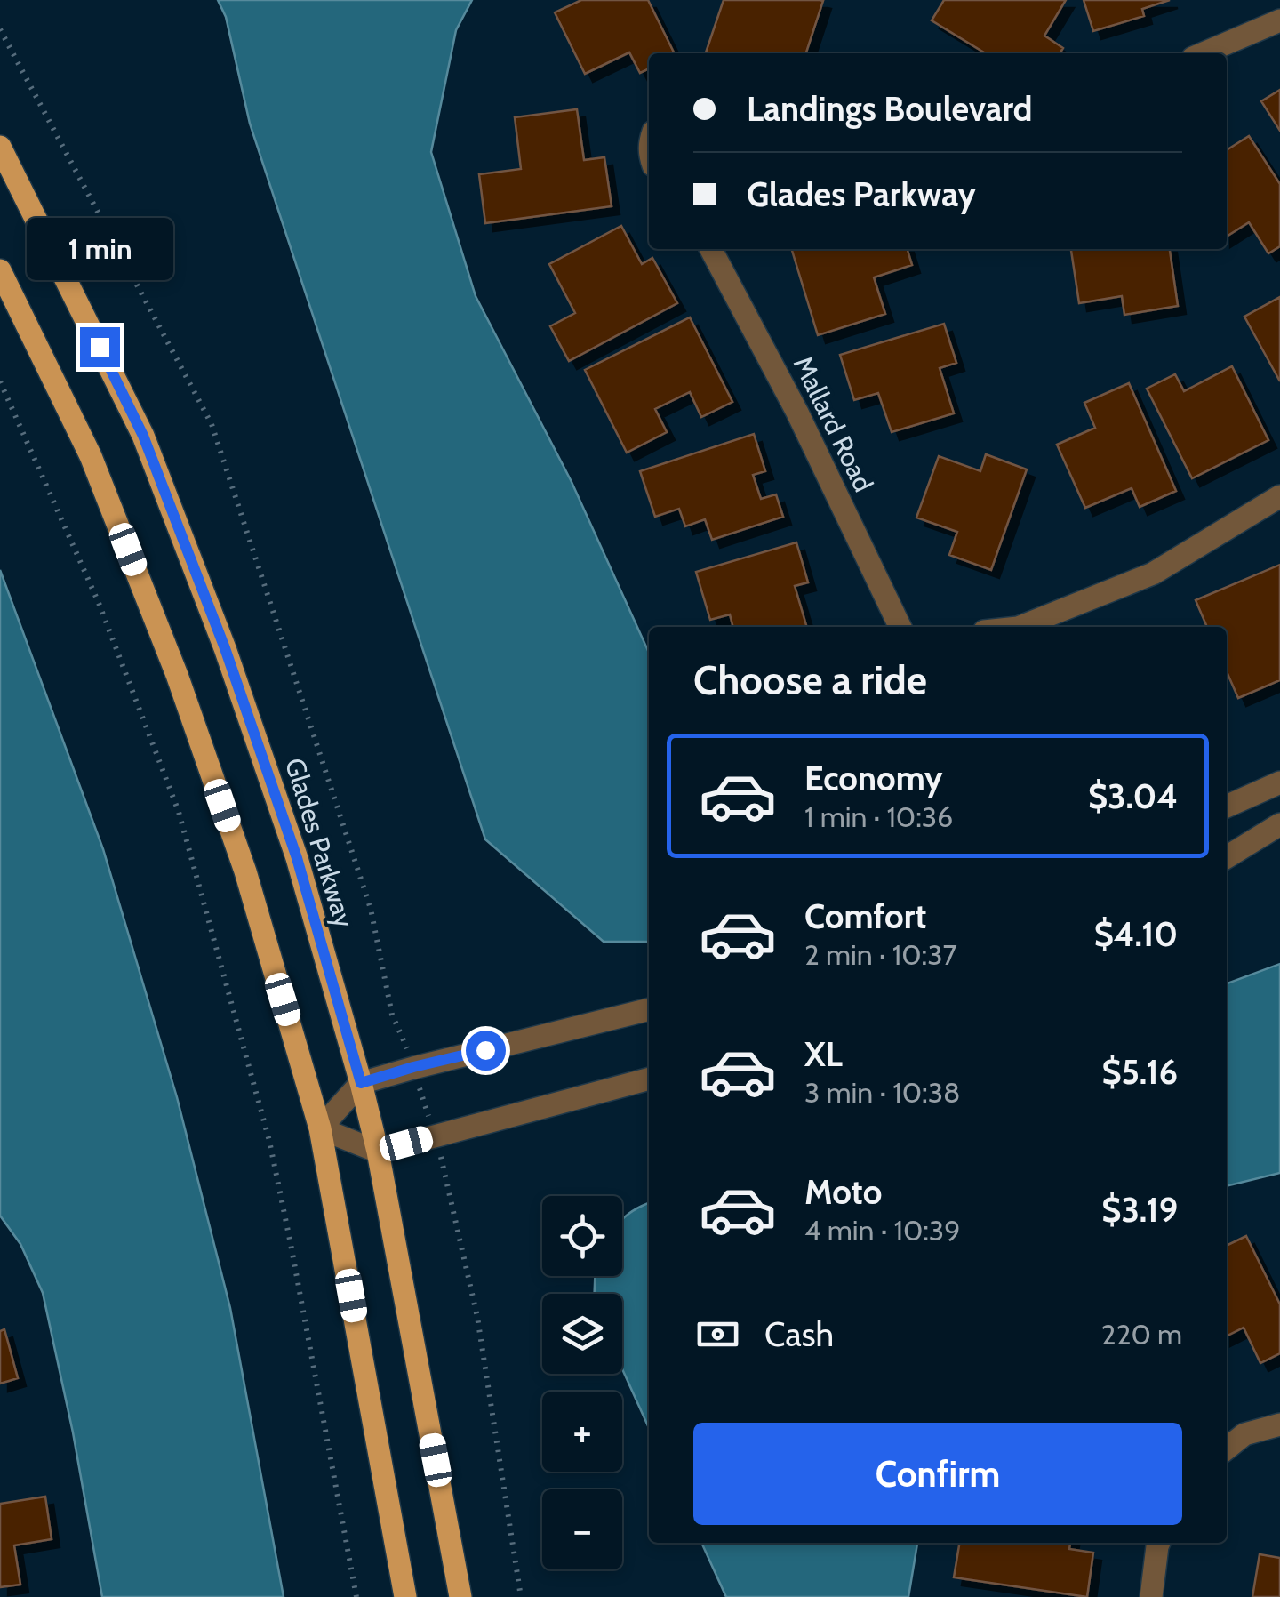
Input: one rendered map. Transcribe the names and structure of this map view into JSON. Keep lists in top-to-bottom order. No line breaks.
{"streets":{"main road":["Glades Parkway"],"street":["Mallard Road"]},"page":{"banner":["Landings Boulevard","Glades Parkway"],"bubble":"1 min","heading":"Choose a ride","list":[{"name":"Economy","note":"1 min · 10:36","value":"$3.04"},{"name":"Comfort","note":"2 min · 10:37","value":"$4.10"},{"name":"XL","note":"3 min · 10:38","value":"$5.16"},{"name":"Moto","note":"4 min · 10:39","value":"$3.19"}],"map_buttons":["+","−"],"pay":["Cash","220 m"],"buttons":"Confirm"}}
